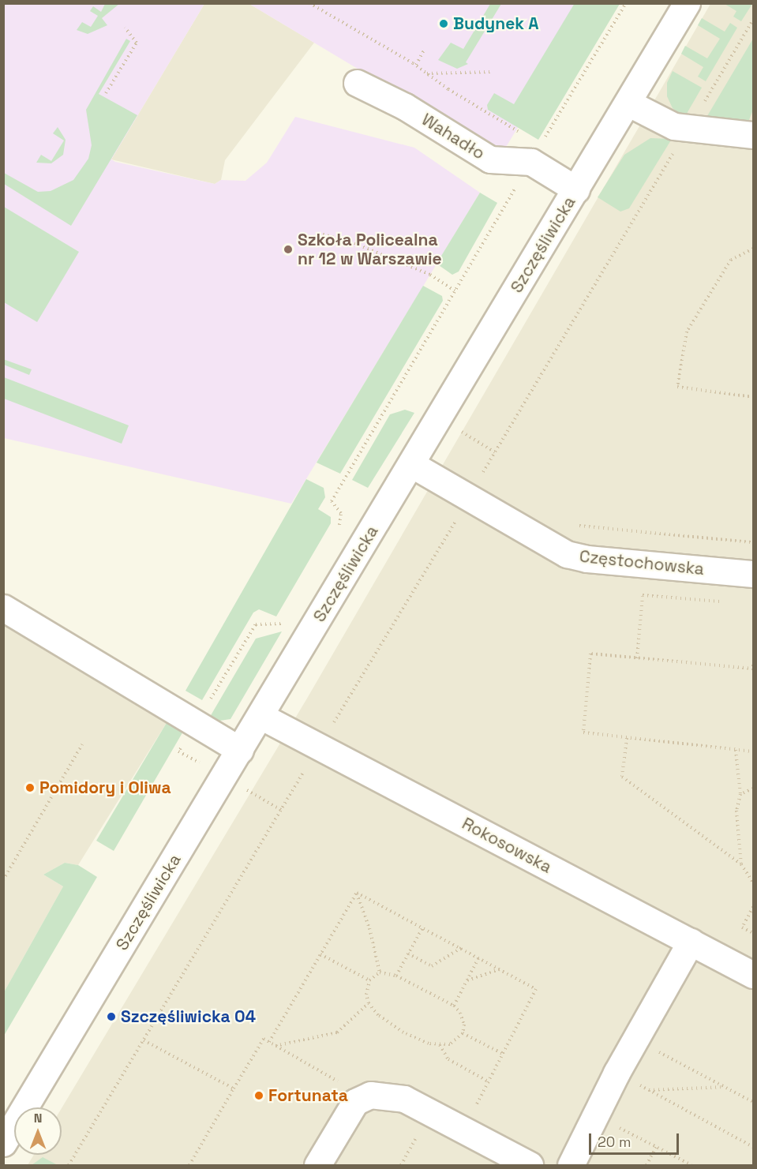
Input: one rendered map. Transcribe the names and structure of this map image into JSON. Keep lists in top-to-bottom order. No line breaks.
{"streets":{"street":["Wahadło","Szczęśliwicka","Częstochowska","Rokosowska"]},"crossings":[["Wahadło","Szczęśliwicka"],["Szczęśliwicka","Częstochowska"],["Szczęśliwicka","Rokosowska"]],"places":["Budynek A","Szkoła Policealna nr 12 w Warszawie","Pomidory i Oliwa","Szczęśliwicka 04","Fortunata"],"scale_bar":"20 m","north":"top"}
